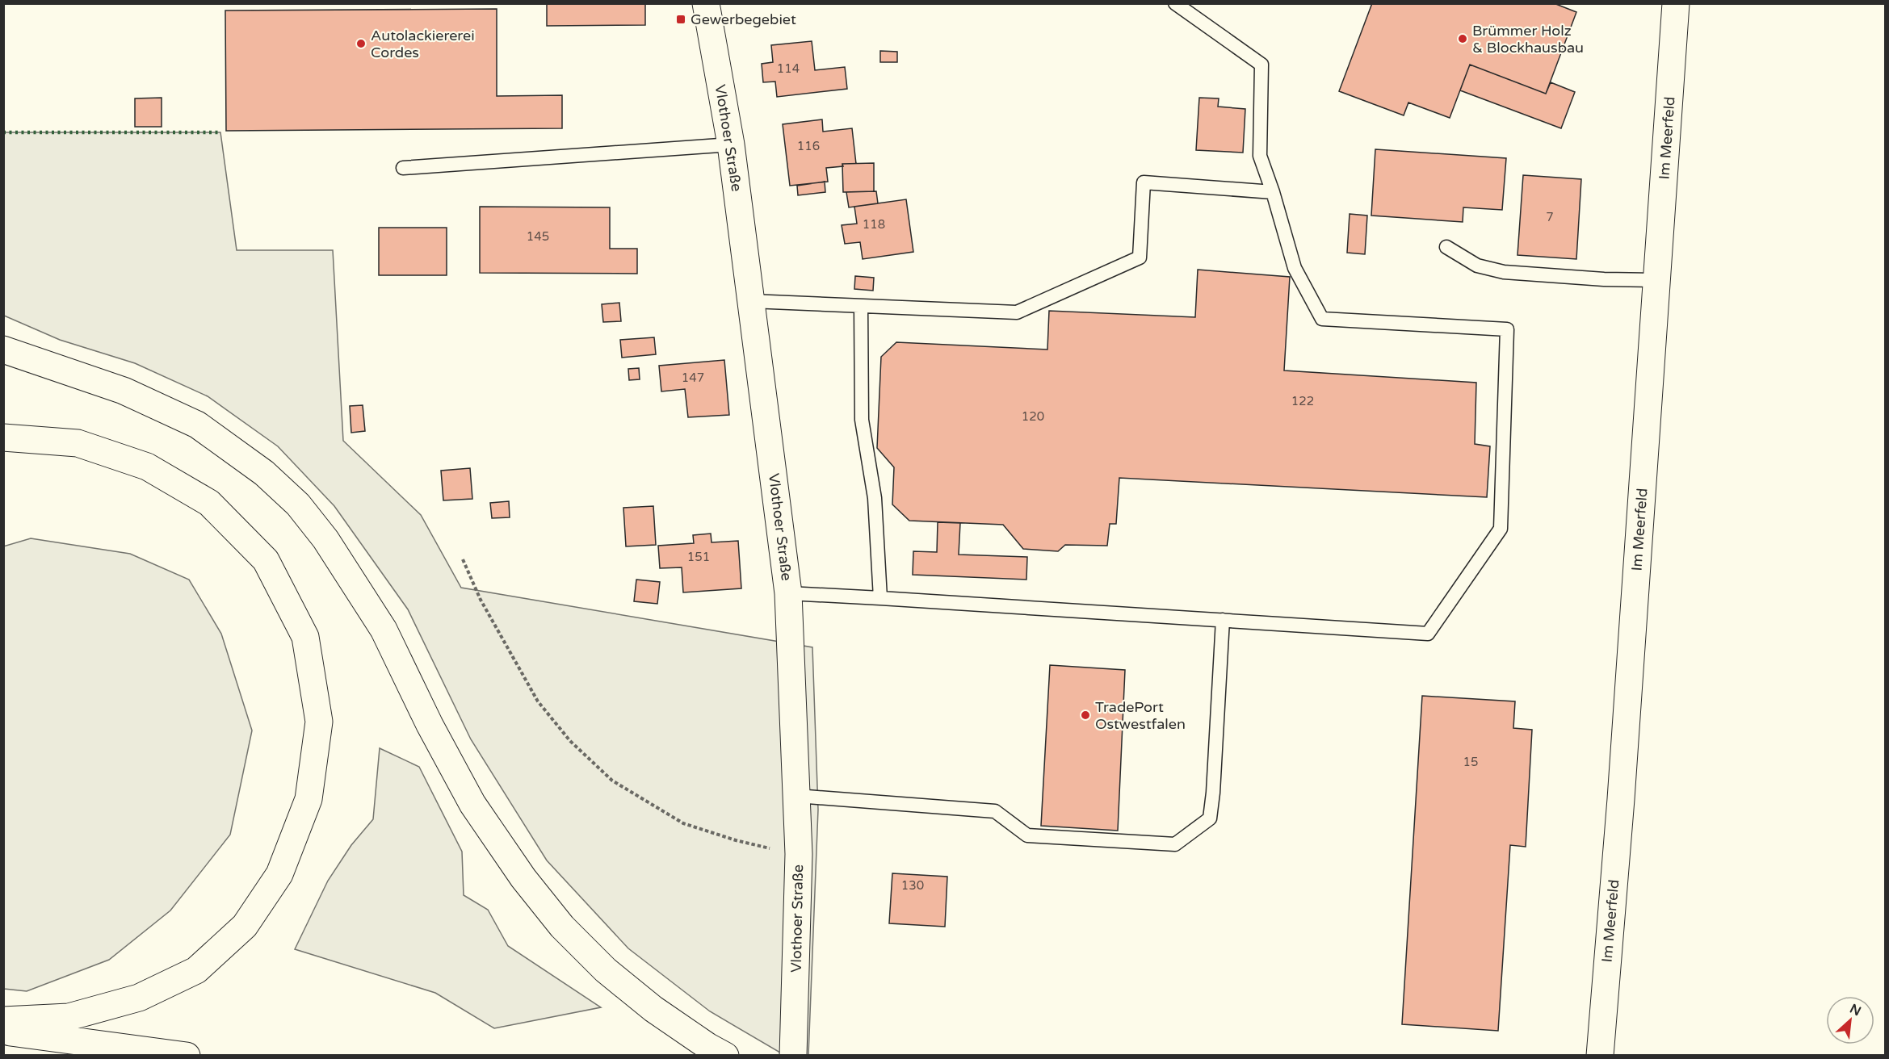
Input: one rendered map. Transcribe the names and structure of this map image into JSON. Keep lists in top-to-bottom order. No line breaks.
{"streets":{"main road":["Vlothoer Straße","Im Meerfeld"]},"places":{"transit":["Gewerbegebiet"],"other":["Brümmer Holz & Blockhausbau","Autolackiererei Cordes","TradePort Ostwestfalen"]},"house_numbers":["114","116","7","118","145","147","122","120","151","15","130"],"north":"top right"}
